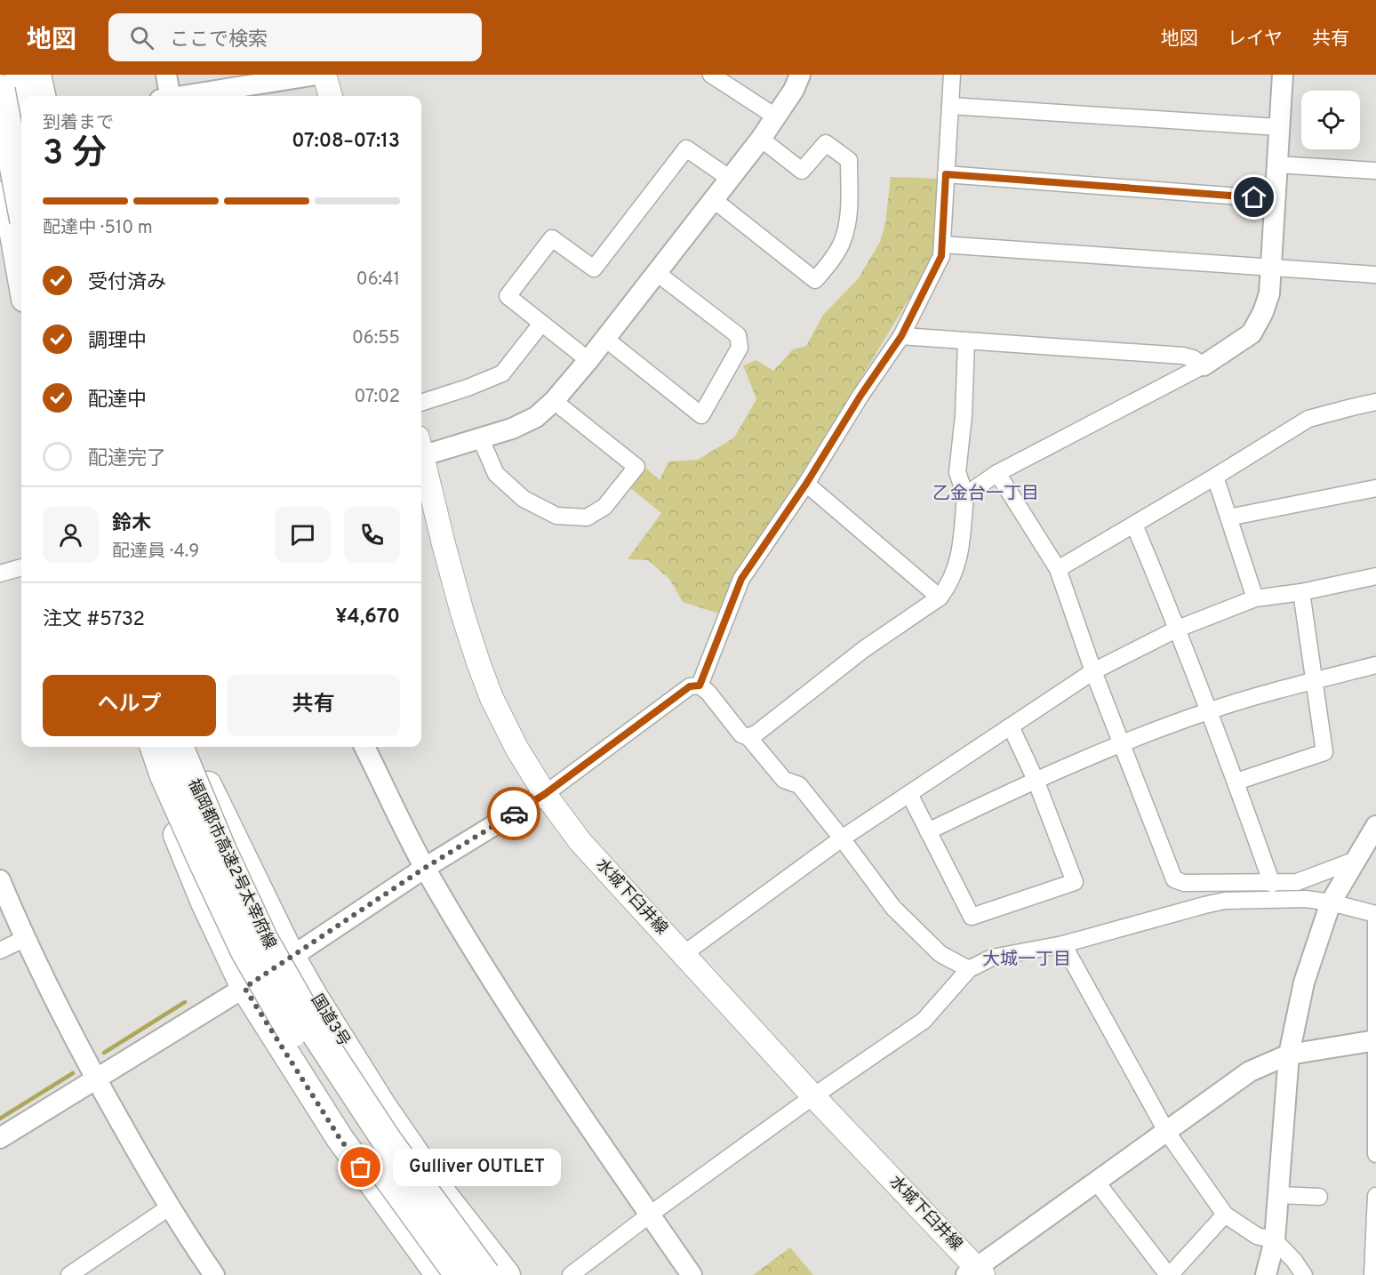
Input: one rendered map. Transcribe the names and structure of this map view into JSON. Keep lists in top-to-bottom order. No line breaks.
{"streets":{"highway":["福岡都市高速2号太宰府線","国道3号"],"main road":["水城下臼井線"]},"districts":["乙金台一丁目","大城一丁目"],"places":["Gulliver OUTLET"],"page":{"header":"地図","search":"ここで検索","nav":["地図","レイヤ","共有"],"heading":["3 分","到着まで","07:08–07:13"],"panel":["鈴木","配達員 · 4.9","注文 #5732","¥4,670"],"bar":"配達中 · 510 m","list":[["受付済み","06:41"],["調理中","06:55"],["配達中","07:02"],"配達完了"],"buttons":["ヘルプ","共有"],"bubble":"Gulliver OUTLET"}}
